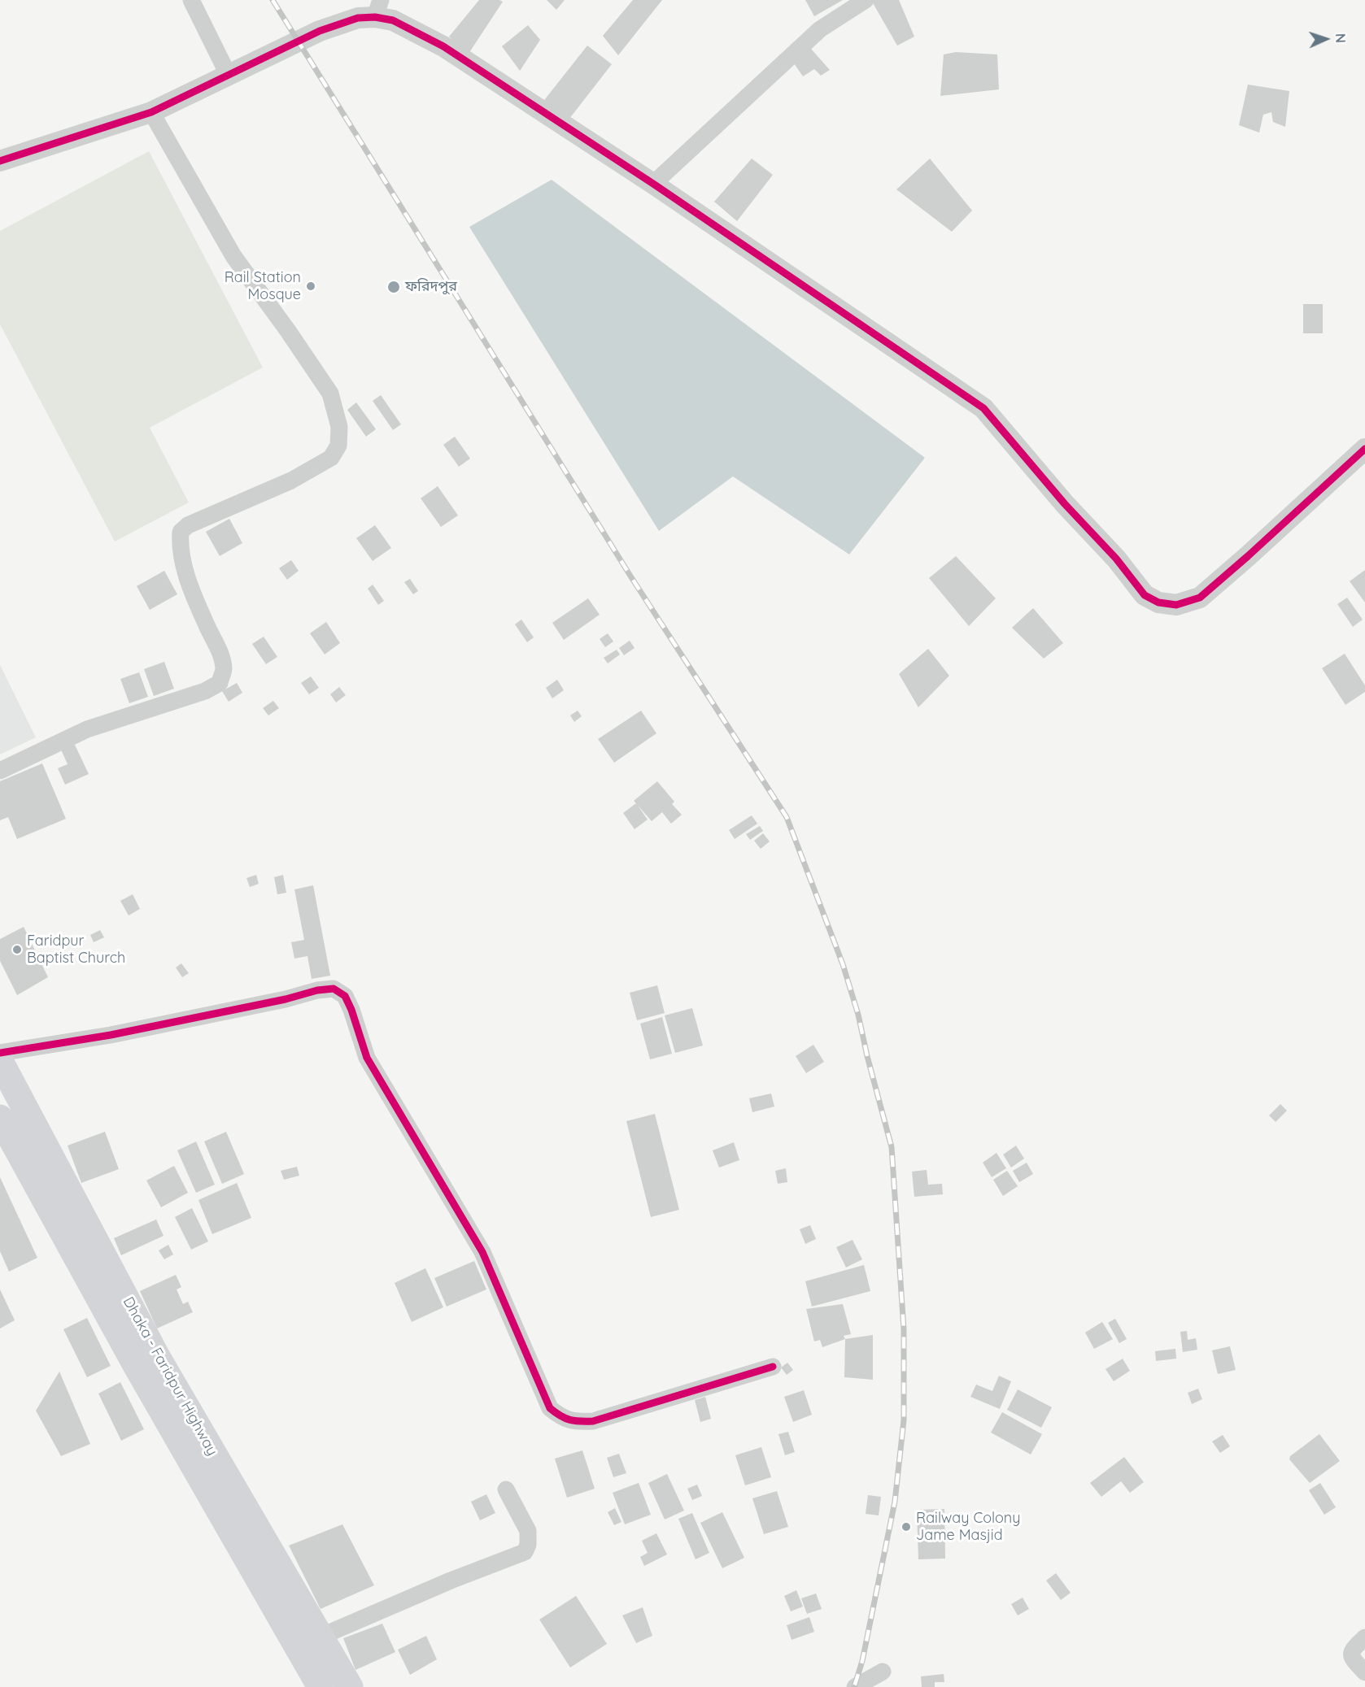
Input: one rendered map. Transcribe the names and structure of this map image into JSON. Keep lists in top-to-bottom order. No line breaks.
{"streets":{"highway":["Dhaka - Faridpur Highway"]},"places":["Rail Station Mosque","ফরিদপুর","Faridpur Baptist Church","Railway Colony Jame Masjid"],"north":"right"}
